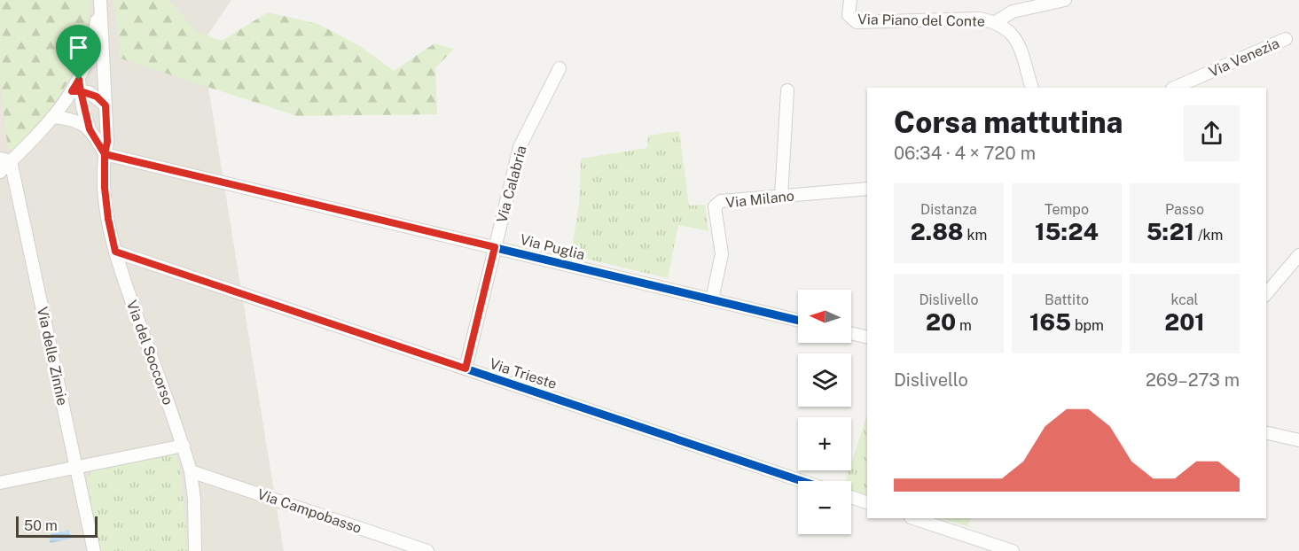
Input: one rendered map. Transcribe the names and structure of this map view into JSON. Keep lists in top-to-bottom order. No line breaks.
{"streets":{"street":["Via Piano del Conte","Via Venezia","Via Calabria","Via Milano","Via Puglia","Via del Soccorso","Via delle Zinnie","Via Trieste","Via Campobasso"]},"crossings":[["Via Calabria","Via Puglia"],["Via Calabria","Via Trieste"],["Via Milano","Via Puglia"],["Via Puglia","Via del Soccorso"],["Via del Soccorso","Via Trieste"],["Via del Soccorso","Via Campobasso"]],"scale_bar":"50 m","north":"left","page":{"heading":["Corsa mattutina","06:34 · 4 × 720 m"],"stats":[["Distanza","2.88 km"],["Tempo","15:24"],["Passo","5:21 /km"],["Dislivello","20 m"],["Battito","165 bpm"],["kcal","201"]],"map_buttons":["+","−"],"chart":["Dislivello","269–273 m"],"scale":"50 m"}}
